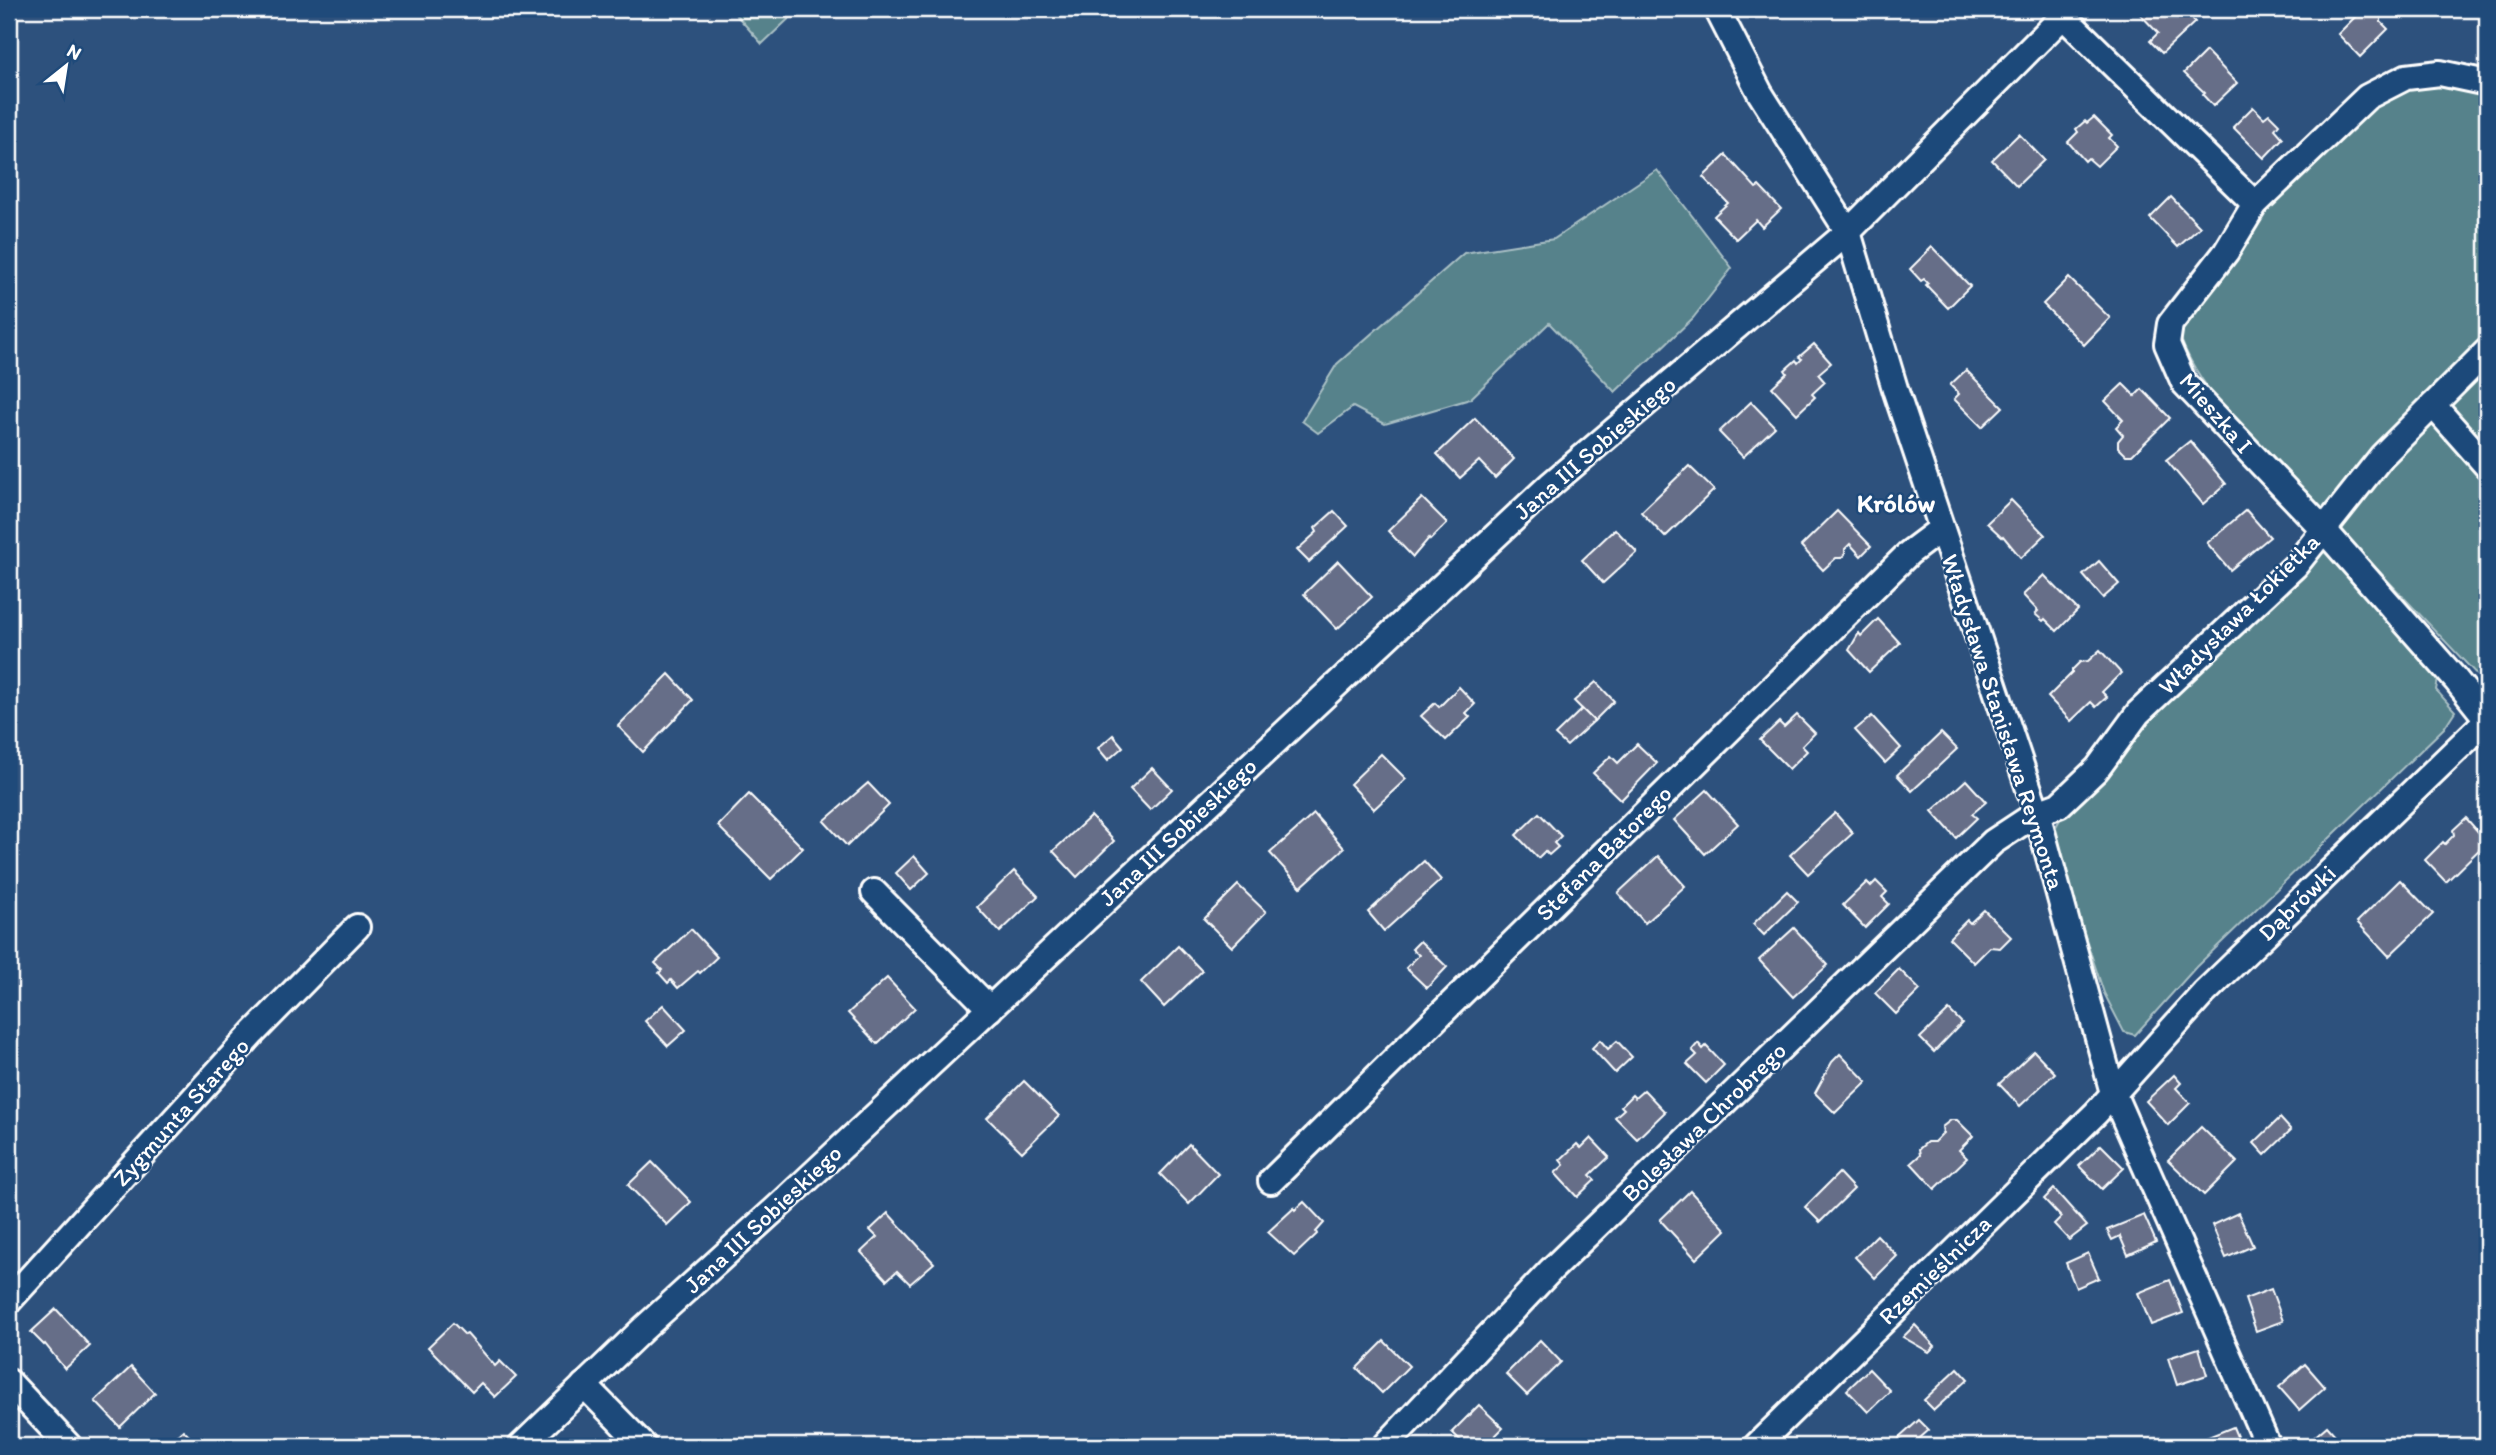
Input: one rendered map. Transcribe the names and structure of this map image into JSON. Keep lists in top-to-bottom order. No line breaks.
{"streets":{"street":["Mieszka I","Jana III Sobieskiego","Władysława Łokietka","Władysława Stanisława Reymonta","Stefana Batorego","Dąbrówki","Zygmunta Starego","Bolesława Chrobrego","Rzemieślnicza"]},"crossings":[["Mieszka I","Władysława Łokietka"],["Mieszka I","Dąbrówki"],["Jana III Sobieskiego","Władysława Stanisława Reymonta"],["Władysława Łokietka","Władysława Stanisława Reymonta"],["Władysława Łokietka","Bolesława Chrobrego"],["Władysława Stanisława Reymonta","Stefana Batorego"],["Władysława Stanisława Reymonta","Dąbrówki"],["Władysława Stanisława Reymonta","Bolesława Chrobrego"],["Władysława Stanisława Reymonta","Rzemieślnicza"],["Dąbrówki","Rzemieślnicza"]],"districts":["Królów"],"north":"top right"}
